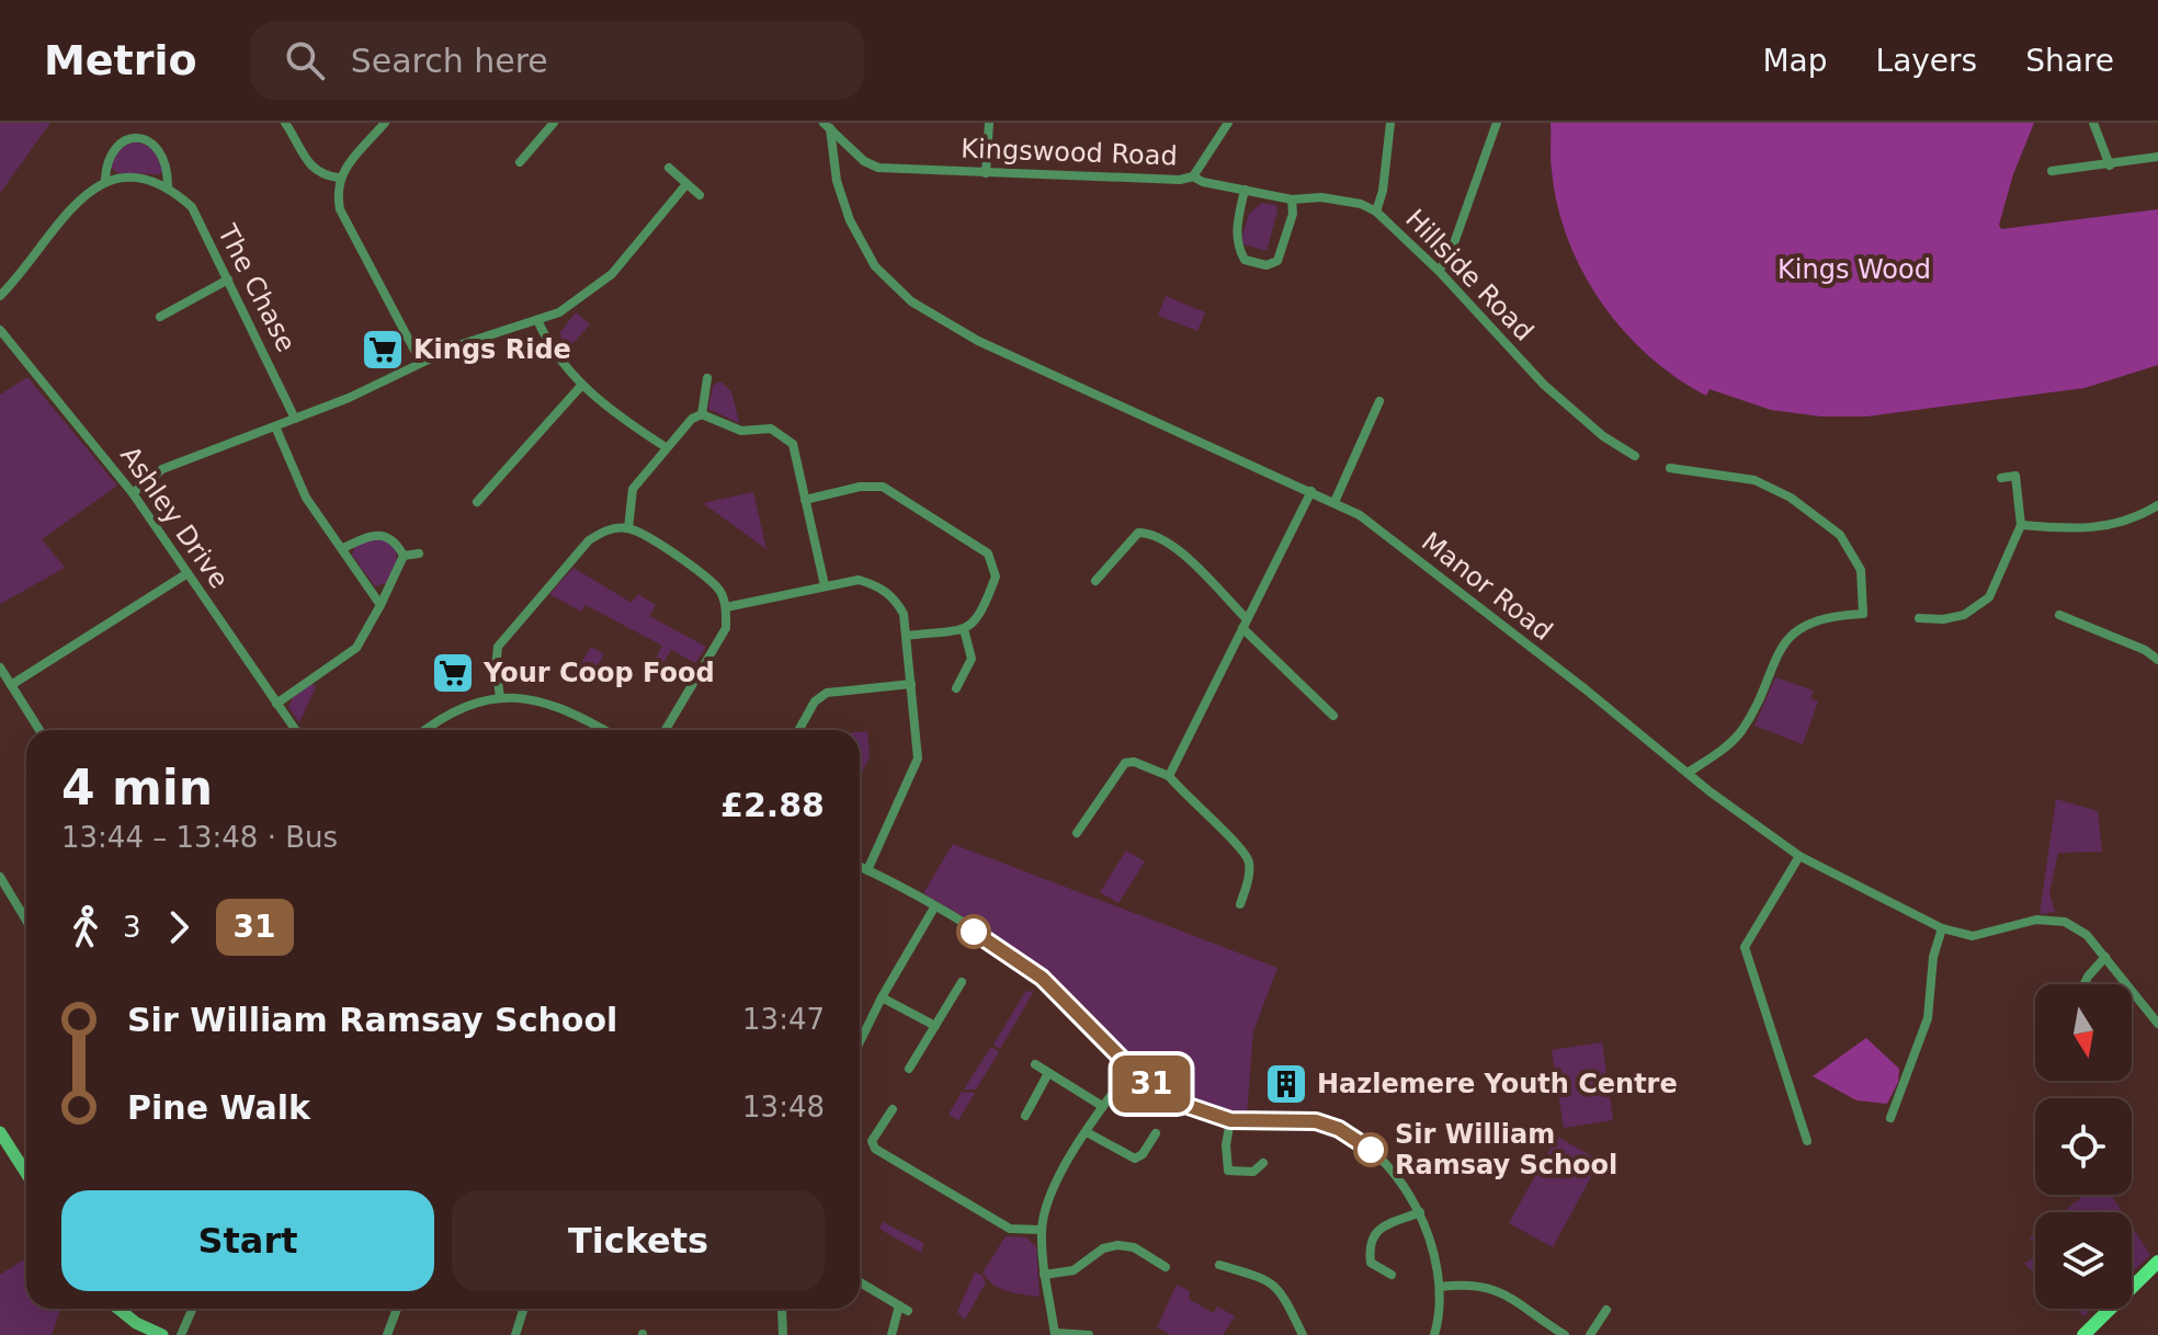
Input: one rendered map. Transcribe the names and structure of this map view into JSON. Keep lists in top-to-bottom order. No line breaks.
{"streets":{"street":["Kingswood Road","Hillside Road","The Chase","Ashley Drive","Manor Road"]},"crossings":[["Kingswood Road","Hillside Road"],["Kingswood Road","Manor Road"]],"parks":["Kings Wood"],"places":{"supermarket":["Kings Ride","Your Coop Food"],"building":["Hazlemere Youth Centre"],"other":["Sir William Ramsay School"]},"lines":["bus line 31"],"north":"bottom","page":{"header":"Metrio","search":"Search here","nav":["Map","Layers","Share"],"on_map":"31","heading":["4 min","13:44 – 13:48 · Bus","£2.88"],"legs":["3","31"],"list":[{"name":"Sir William Ramsay School","value":"13:47"},{"name":"Pine Walk","value":"13:48"}],"buttons":["Start","Tickets"]}}
